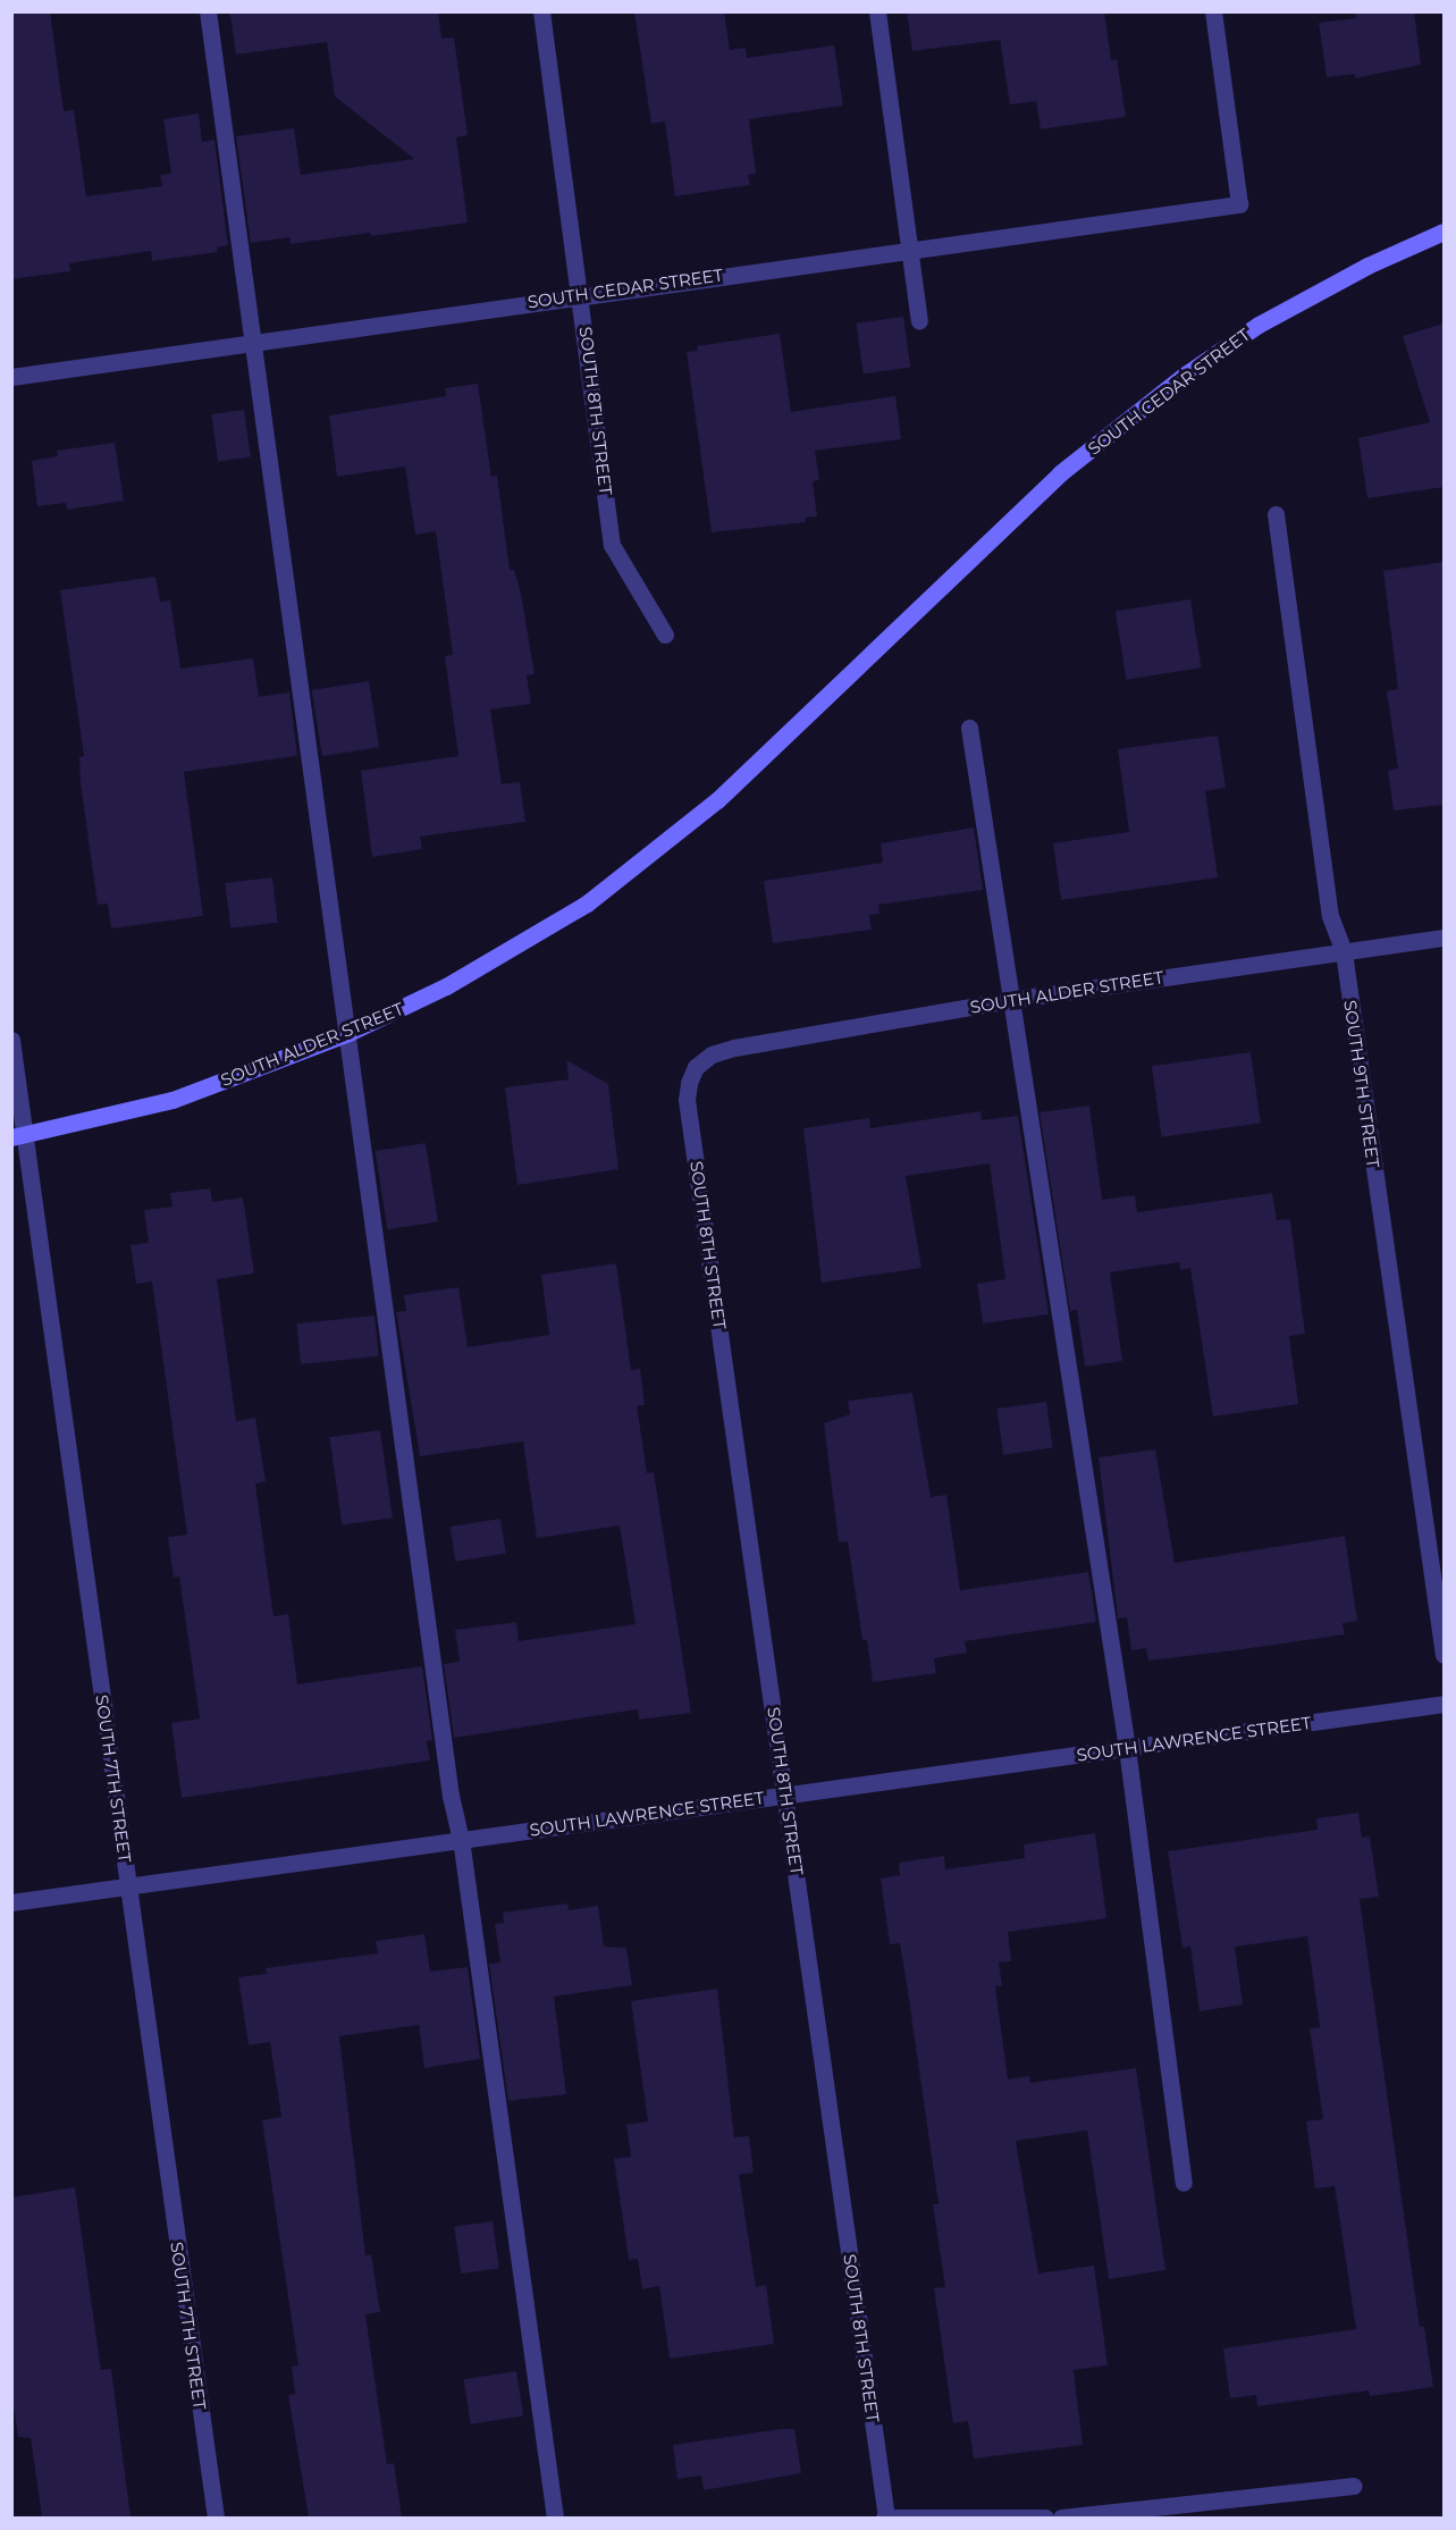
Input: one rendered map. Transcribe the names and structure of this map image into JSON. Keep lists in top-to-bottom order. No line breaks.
{"streets":{"main road":["SOUTH CEDAR STREET","SOUTH ALDER STREET"],"street":["SOUTH 8TH STREET","SOUTH 9TH STREET","SOUTH LAWRENCE STREET","SOUTH 7TH STREET"]},"crossings":[["SOUTH CEDAR STREET","SOUTH 8TH STREET"],["SOUTH CEDAR STREET","SOUTH ALDER STREET"],["SOUTH 8TH STREET","SOUTH ALDER STREET"],["SOUTH 8TH STREET","SOUTH LAWRENCE STREET"],["SOUTH ALDER STREET","SOUTH 9TH STREET"],["SOUTH ALDER STREET","SOUTH 7TH STREET"],["SOUTH LAWRENCE STREET","SOUTH 7TH STREET"]]}
